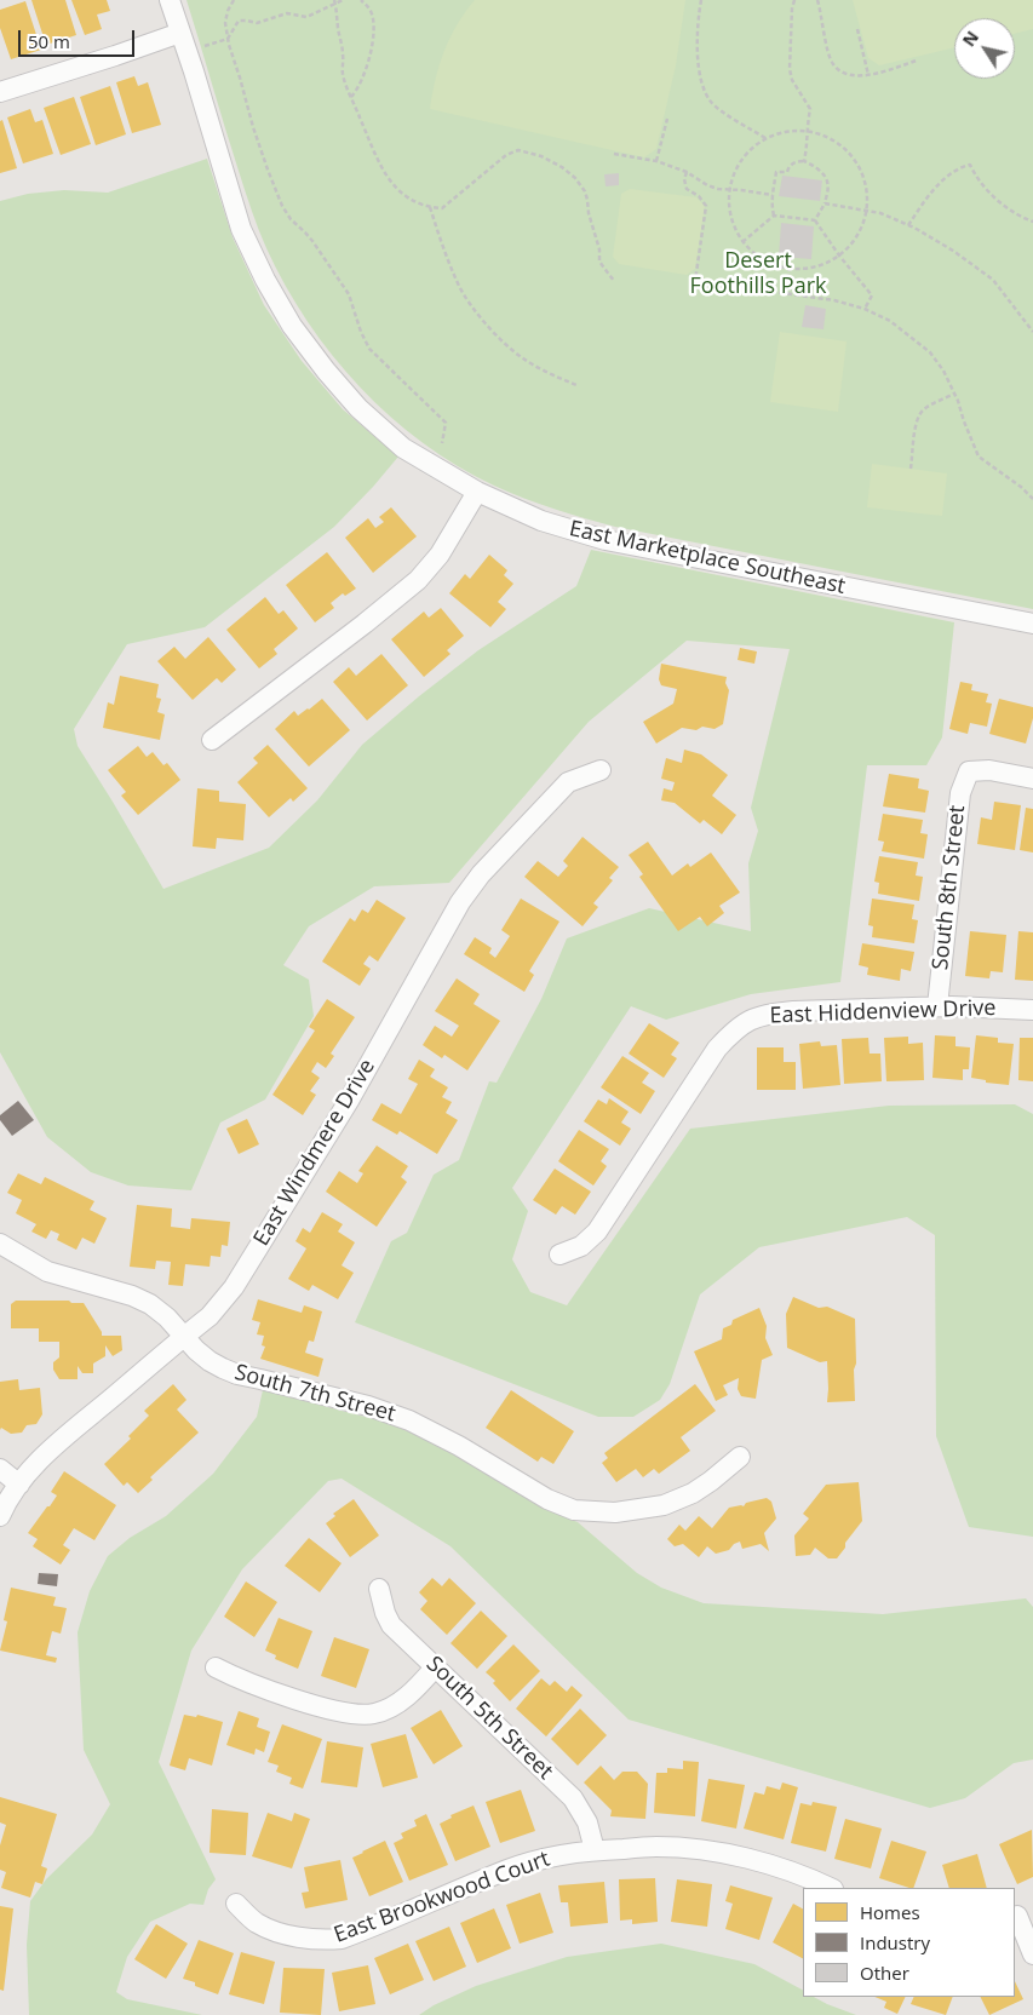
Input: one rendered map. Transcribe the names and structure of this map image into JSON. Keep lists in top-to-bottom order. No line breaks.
{"streets":{"street":["East Marketplace Southeast","South 8th Street","East Hiddenview Drive","East Windmere Drive","South 7th Street","South 5th Street","East Brookwood Court"]},"crossings":[["South 8th Street","East Hiddenview Drive"],["East Windmere Drive","South 7th Street"],["South 5th Street","East Brookwood Court"]],"parks":["Desert Foothills Park"],"legend":["Homes","Industry","Other"],"scale_bar":"50 m","north":"top left"}
